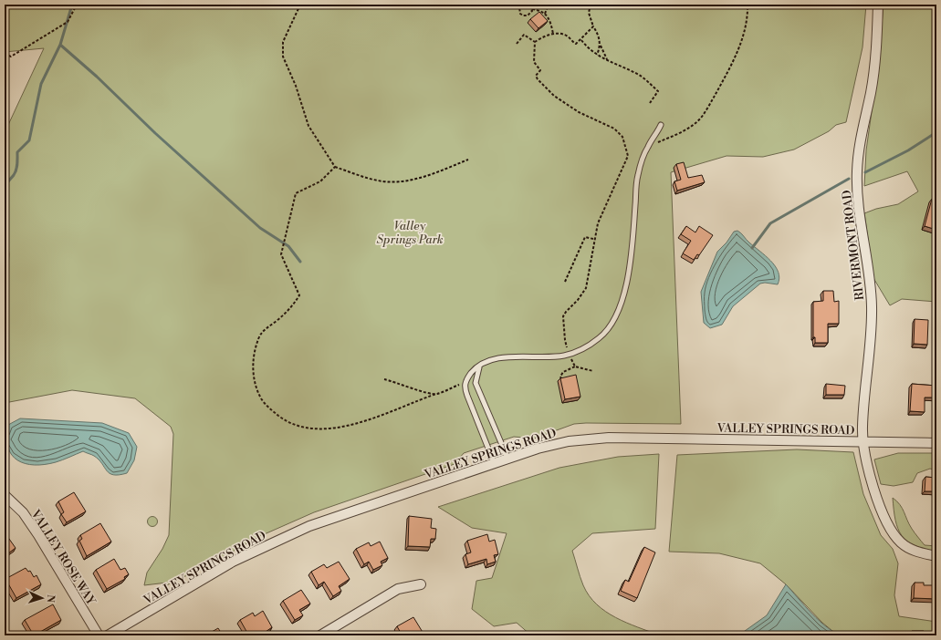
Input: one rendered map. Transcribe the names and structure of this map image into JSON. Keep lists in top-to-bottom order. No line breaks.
{"streets":{"street":["RIVERMONT ROAD","VALLEY SPRINGS ROAD","VALLEY ROSE WAY"]},"crossings":[["RIVERMONT ROAD","VALLEY SPRINGS ROAD"]],"parks":["Valley Springs Park"],"north":"right"}
